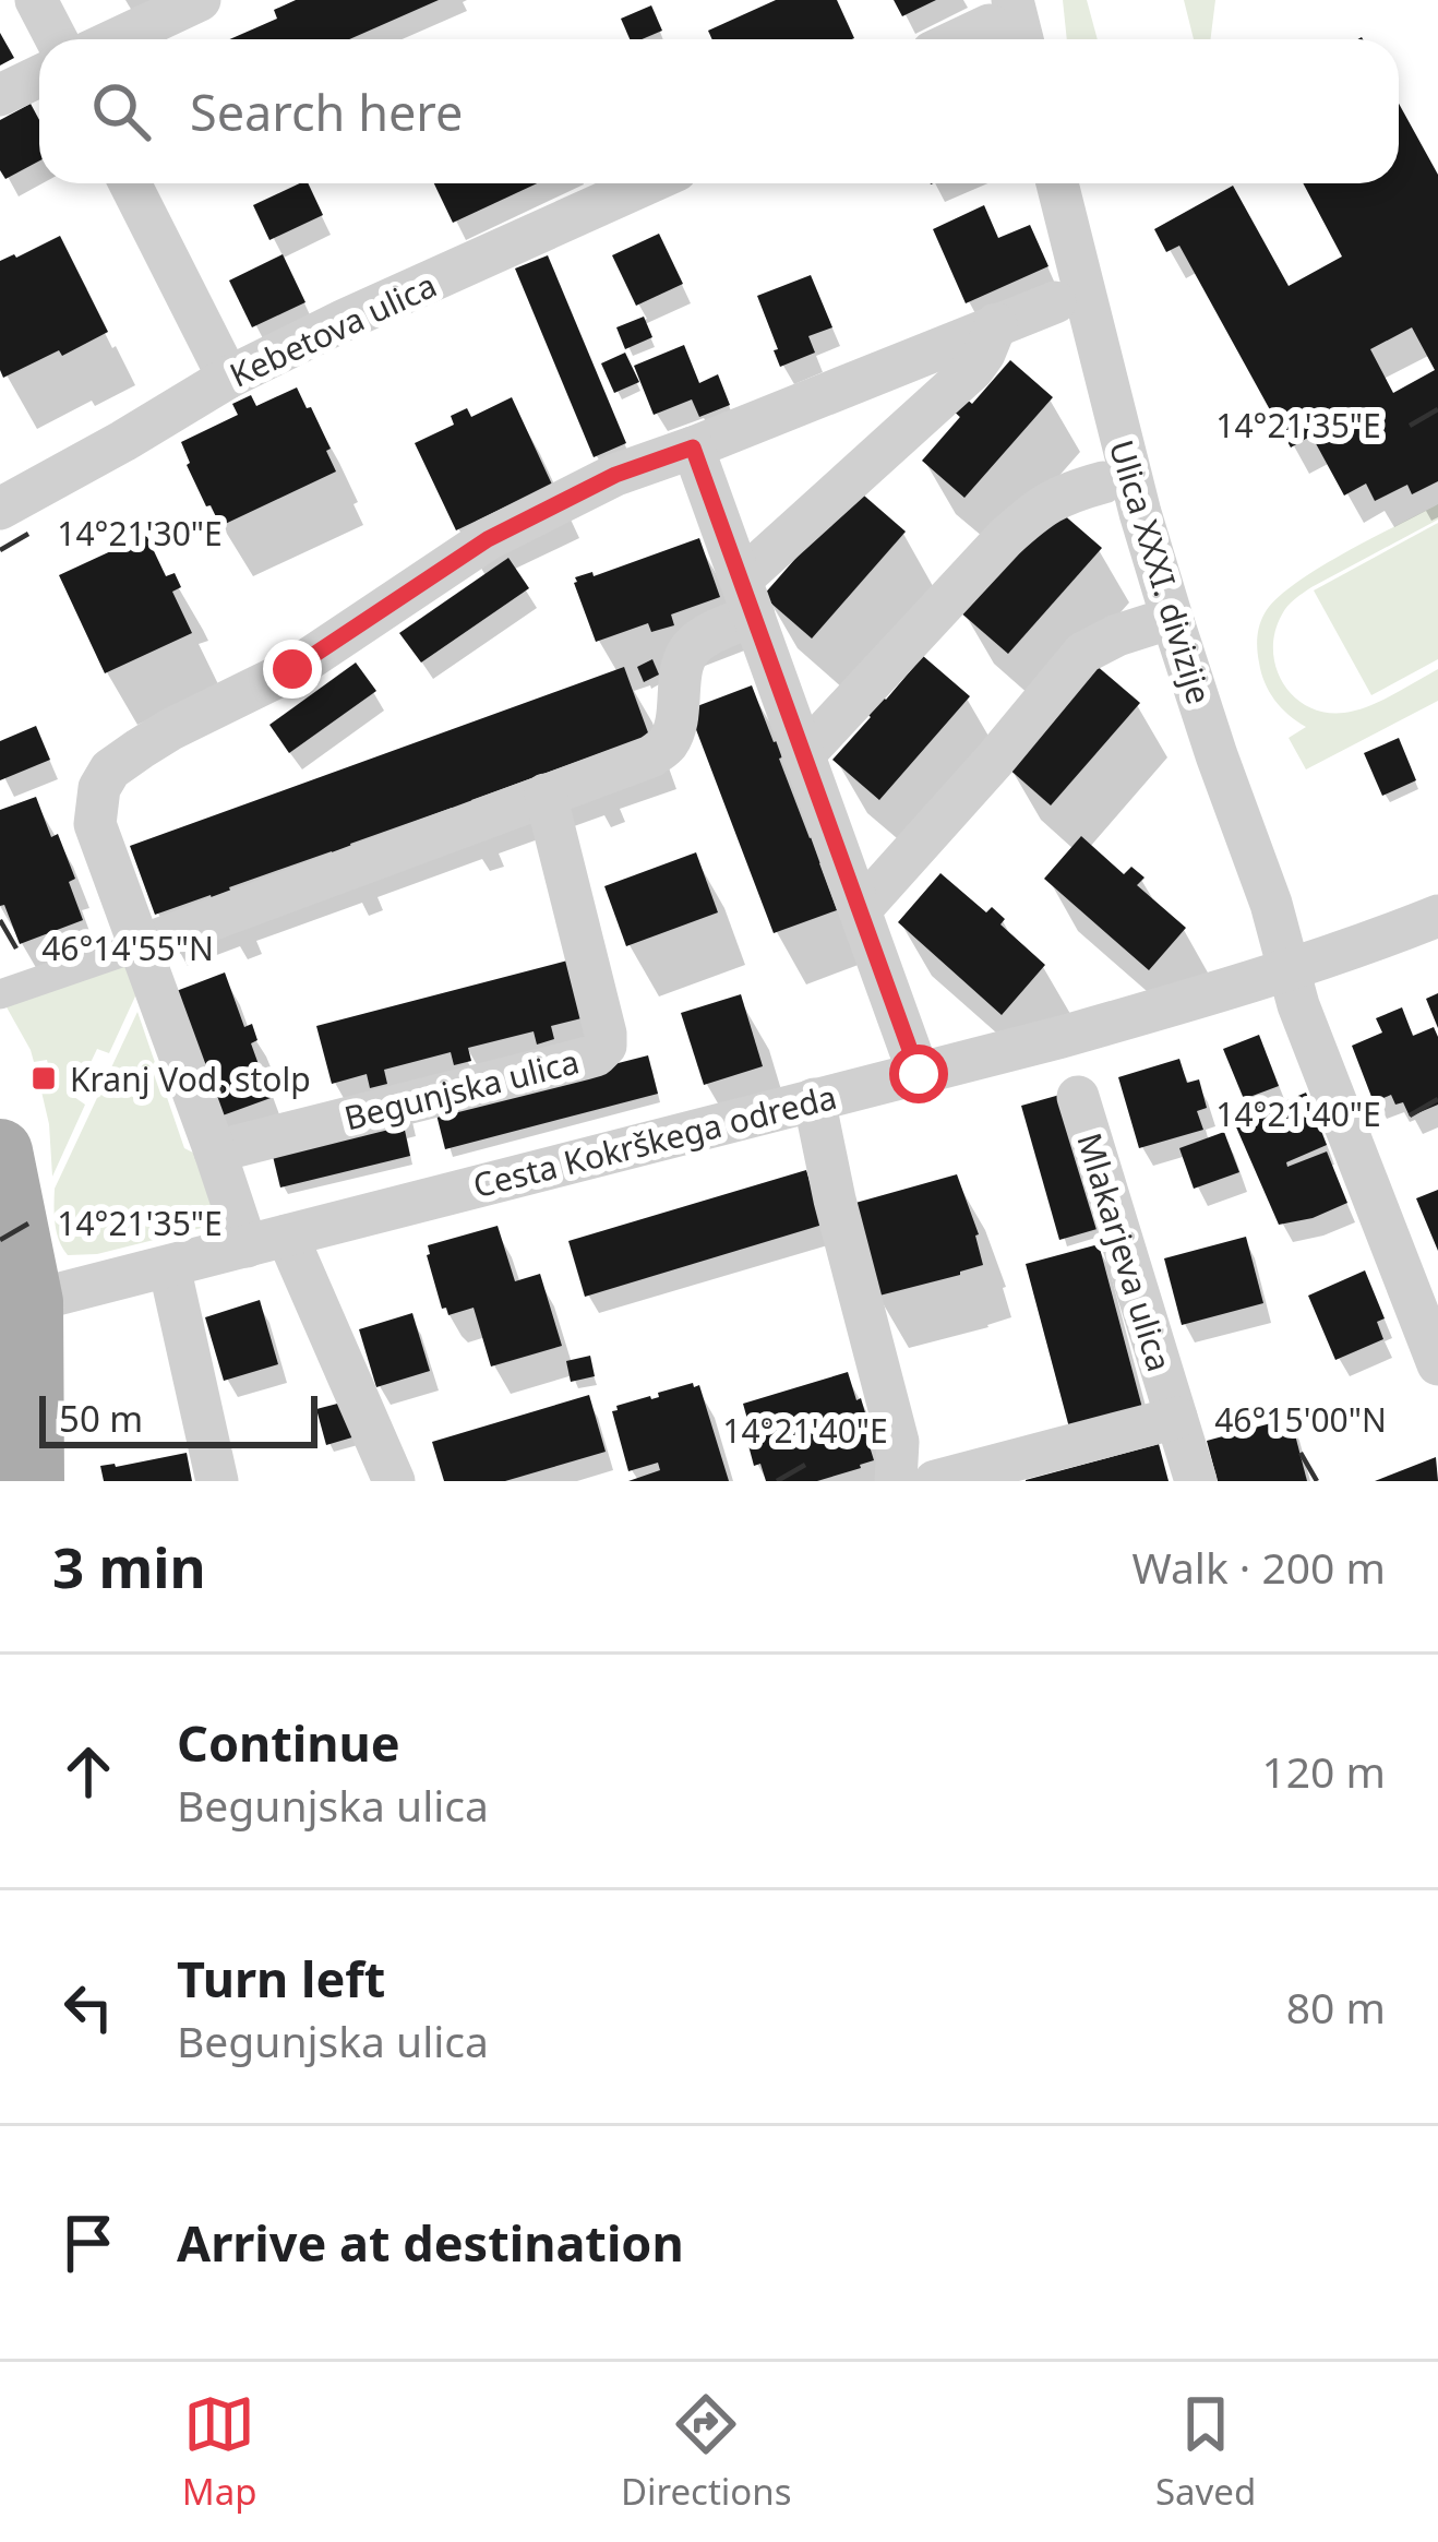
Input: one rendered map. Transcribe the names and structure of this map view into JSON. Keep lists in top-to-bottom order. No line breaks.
{"streets":{"street":["Kebetova ulica","Ulica XXXI. divizije","Begunjska ulica","Cesta Kokrškega odreda","Mlakarjeva ulica"]},"crossings":[["Ulica XXXI. divizije","Cesta Kokrškega odreda"]],"places":{"transit":["Kranj Vod. stolp"]},"scale_bar":"50 m","page":{"search":"Search here","scale":"50 m","heading":["3 min","Walk · 200 m"],"list":[["Continue","Begunjska ulica","120 m"],["Turn left","Begunjska ulica","80 m"],"Arrive at destination"],"nav":["Map","Directions","Saved"]},"coordinates":["14°21'35\"E","14°21'30\"E","46°14'55\"N","14°21'40\"E","46°15'00\"N"]}
